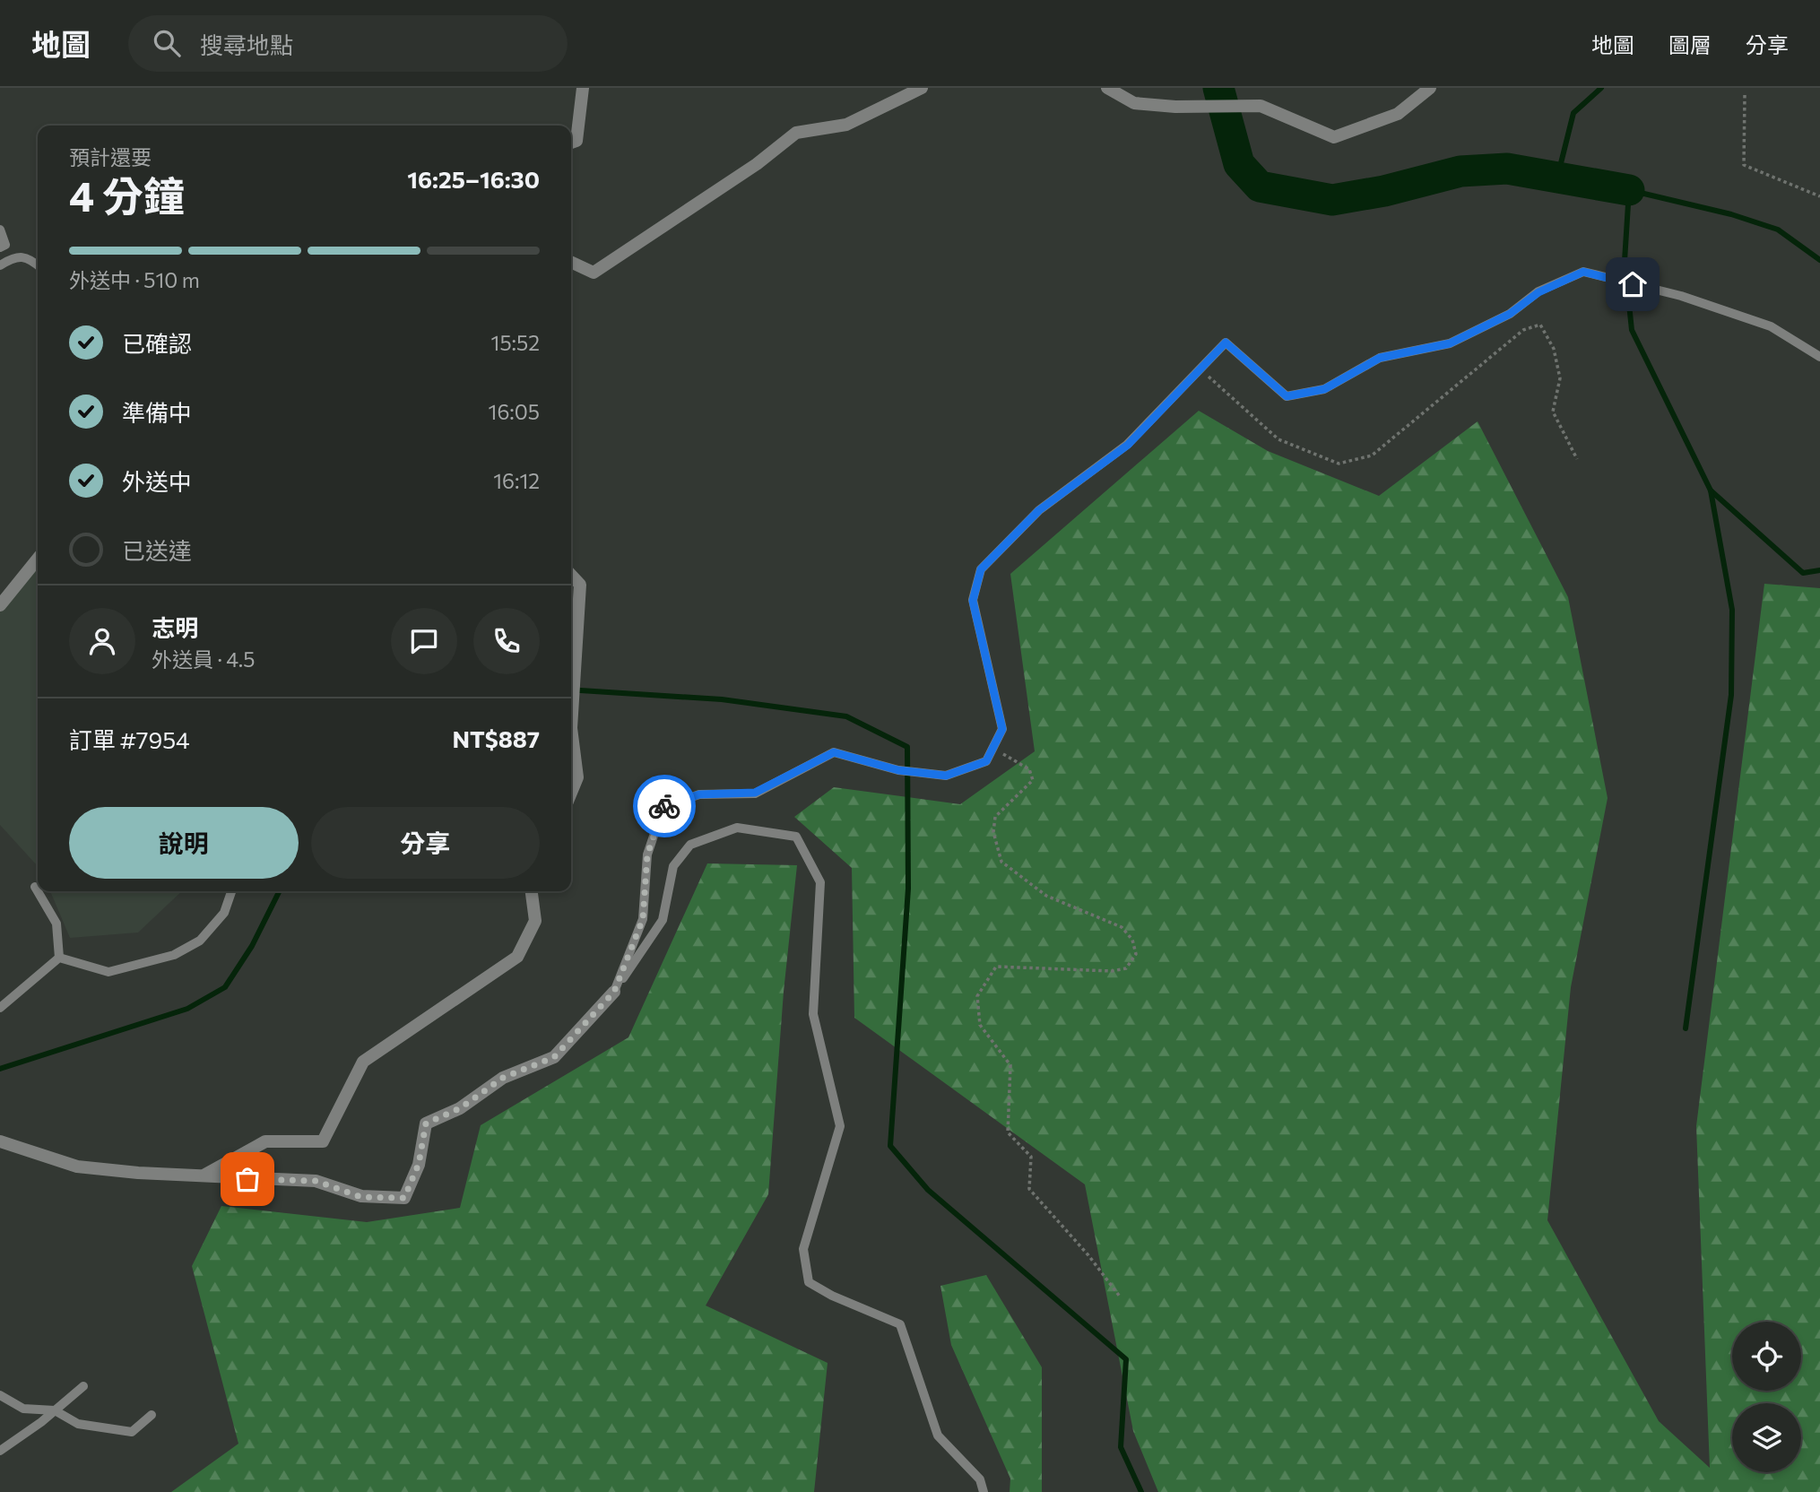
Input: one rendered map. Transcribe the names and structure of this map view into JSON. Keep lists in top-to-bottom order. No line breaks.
{"page":{"header":"地圖","search":"搜尋地點","nav":["地圖","圖層","分享"],"heading":["4 分鐘","預計還要","16:25–16:30"],"panel":["志明","外送員 · 4.5","訂單 #7954","NT$887"],"bar":"外送中 · 510 m","list":[["已確認","15:52"],["準備中","16:05"],["外送中","16:12"],"已送達"],"buttons":["說明","分享"]}}
